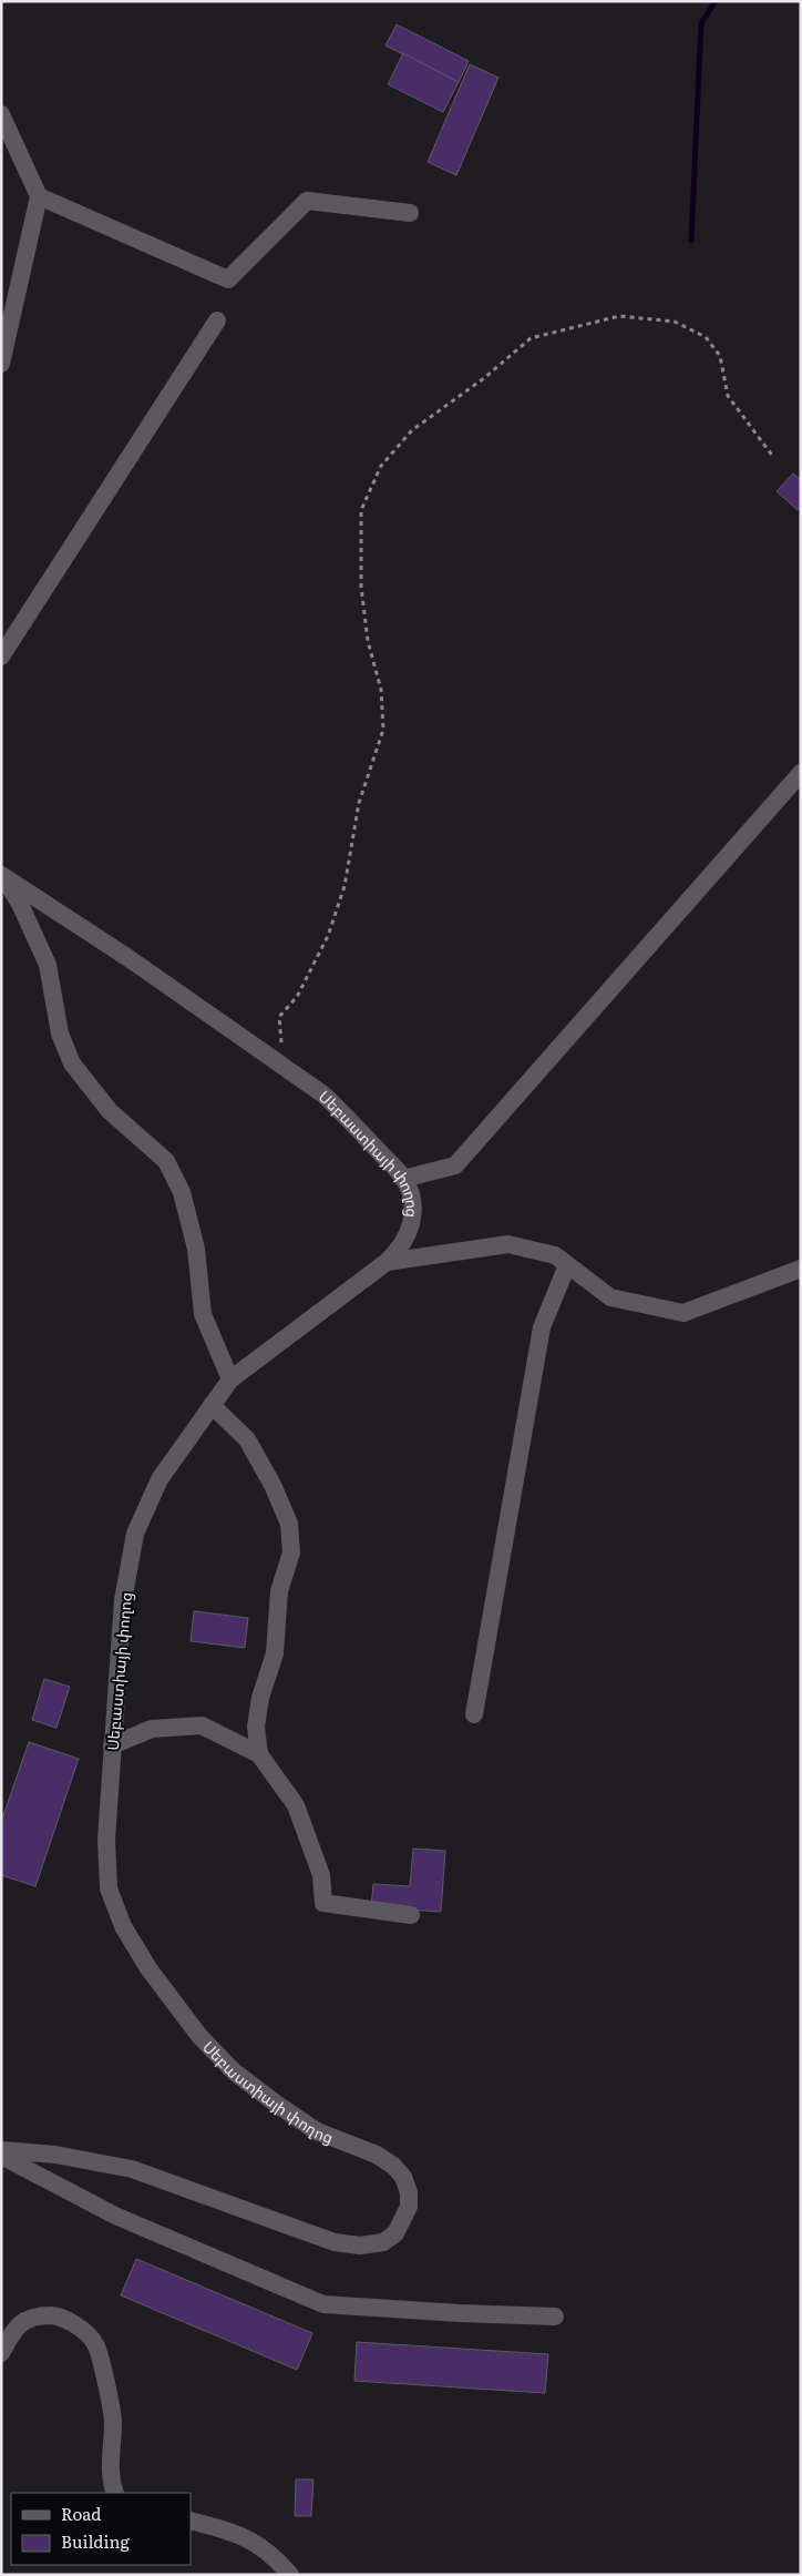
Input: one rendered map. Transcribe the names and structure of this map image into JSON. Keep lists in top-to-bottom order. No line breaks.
{"streets":{"street":["Սեբաստիայի փողոց"]},"legend":["Road","Building"]}
